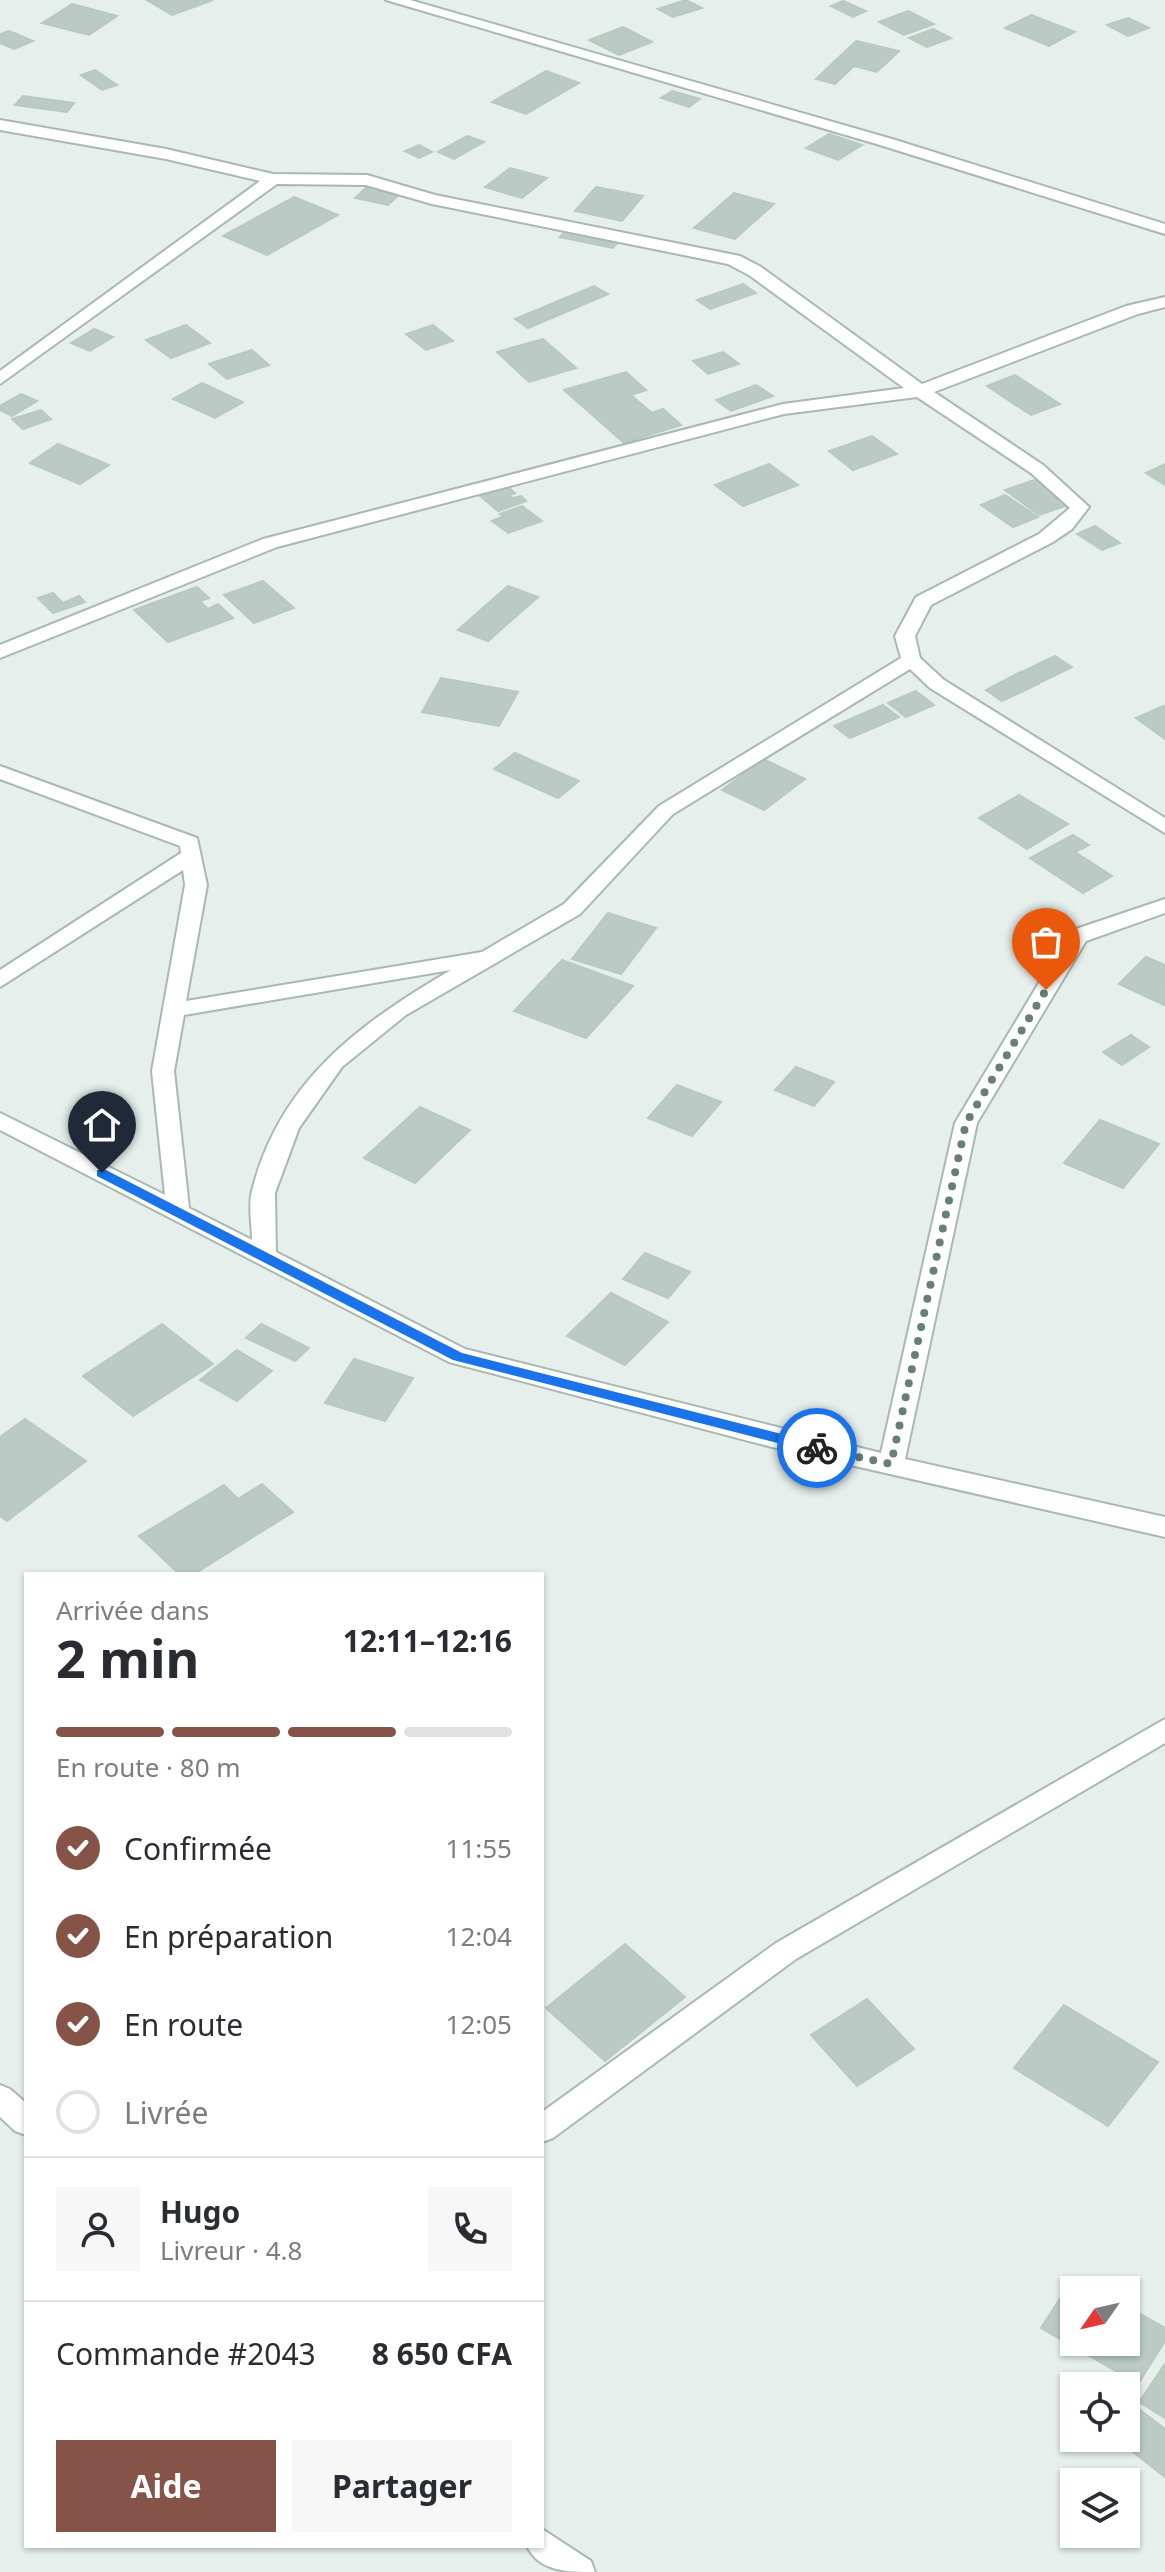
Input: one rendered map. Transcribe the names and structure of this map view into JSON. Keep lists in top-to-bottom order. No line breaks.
{"north":"bottom left","page":{"heading":["2 min","Arrivée dans","12:11–12:16"],"panel":["Hugo","Livreur · 4.8","Commande #2043","8 650 CFA"],"bar":"En route · 80 m","list":[["Confirmée","11:55"],["En préparation","12:04"],["En route","12:05"],"Livrée"],"buttons":["Aide","Partager"]}}
